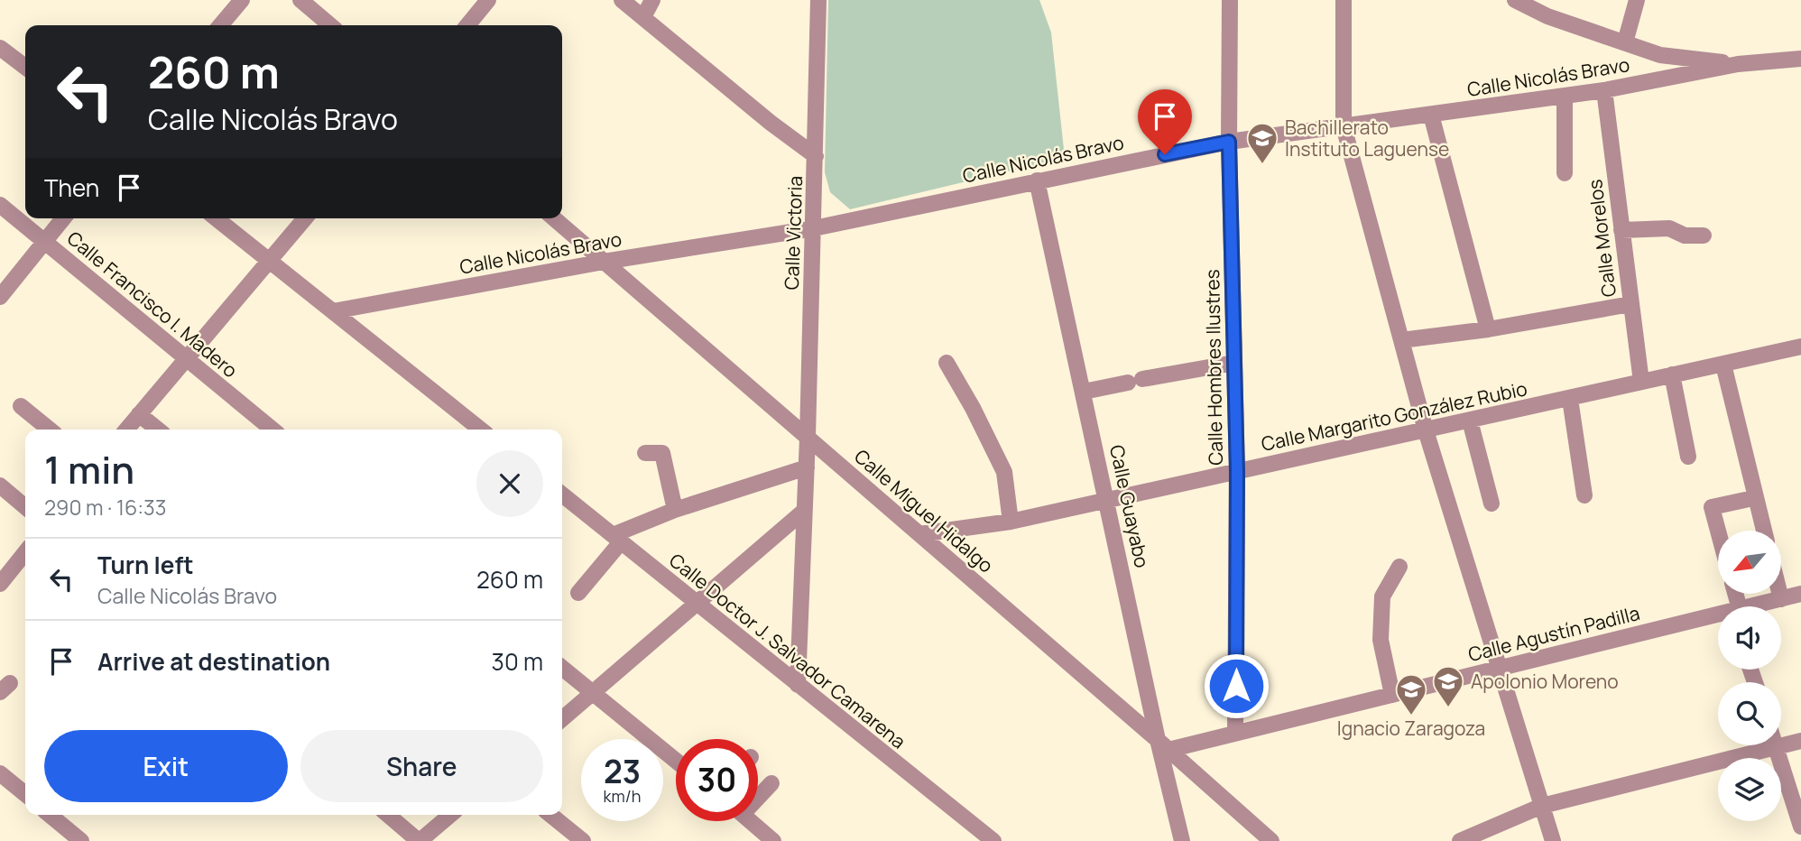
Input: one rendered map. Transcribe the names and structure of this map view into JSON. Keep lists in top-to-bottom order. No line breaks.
{"streets":{"street":["Calle Nicolás Bravo","Calle Victoria","Calle Morelos","Calle Francisco I. Madero","Calle Hombres Ilustres","Calle Margarito González Rubio","Calle Guayabo","Calle Miguel Hidalgo","Calle Agustín Padilla","Calle Doctor J. Salvador Camarena"]},"crossings":[["Calle Nicolás Bravo","Calle Victoria"],["Calle Nicolás Bravo","Calle Morelos"],["Calle Nicolás Bravo","Calle Hombres Ilustres"],["Calle Nicolás Bravo","Calle Guayabo"],["Calle Nicolás Bravo","Calle Miguel Hidalgo"],["Calle Victoria","Calle Miguel Hidalgo"],["Calle Victoria","Calle Doctor J. Salvador Camarena"],["Calle Morelos","Calle Margarito González Rubio"],["Calle Hombres Ilustres","Calle Margarito González Rubio"],["Calle Hombres Ilustres","Calle Agustín Padilla"],["Calle Margarito González Rubio","Calle Guayabo"],["Calle Margarito González Rubio","Calle Miguel Hidalgo"],["Calle Guayabo","Calle Miguel Hidalgo"],["Calle Guayabo","Calle Agustín Padilla"],["Calle Miguel Hidalgo","Calle Agustín Padilla"]],"places":{"school or university":["Bachillerato Instituto Laguense","Apolonio Moreno","Ignacio Zaragoza"]},"north":"bottom left","page":{"turn":["260 m","Calle Nicolás Bravo"],"then":"Then","heading":["1 min","290 m · 16:33"],"list":[{"name":"Turn left","note":"Calle Nicolás Bravo","value":"260 m"},{"name":"Arrive at destination","value":"30 m"}],"buttons":["Exit","Share"],"speed":"23 km/h","limit":"30"}}
